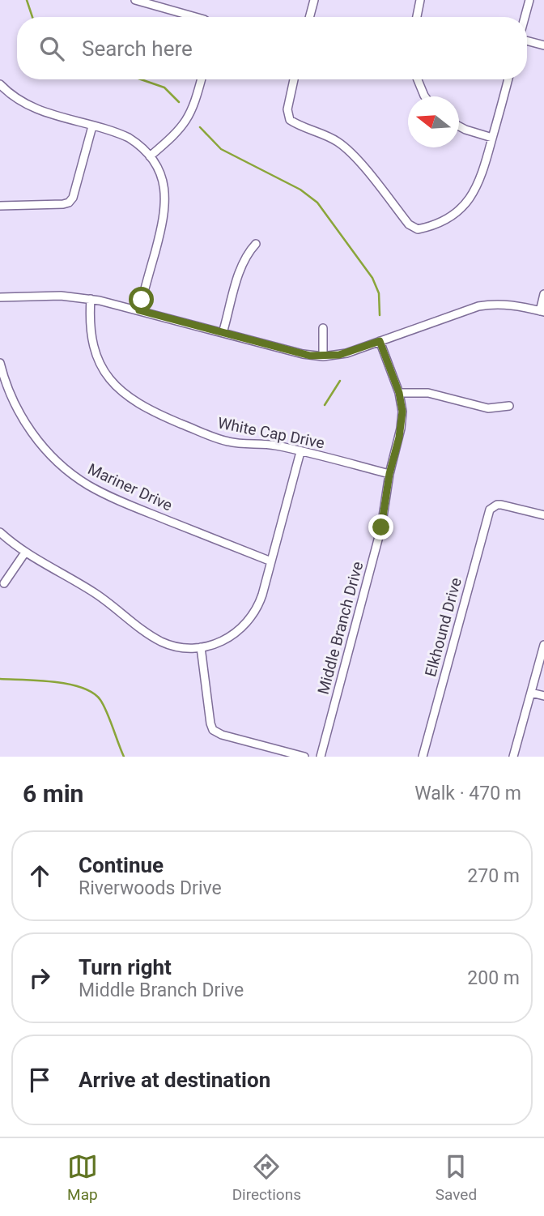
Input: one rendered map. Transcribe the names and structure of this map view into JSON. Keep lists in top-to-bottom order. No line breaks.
{"streets":{"street":["White Cap Drive","Mariner Drive","Elkhound Drive","Middle Branch Drive"]},"crossings":[["White Cap Drive","Middle Branch Drive"]],"north":"left","page":{"search":"Search here","heading":["6 min","Walk · 470 m"],"list":[["Continue","Riverwoods Drive","270 m"],["Turn right","Middle Branch Drive","200 m"],"Arrive at destination"],"nav":["Map","Directions","Saved"]}}
